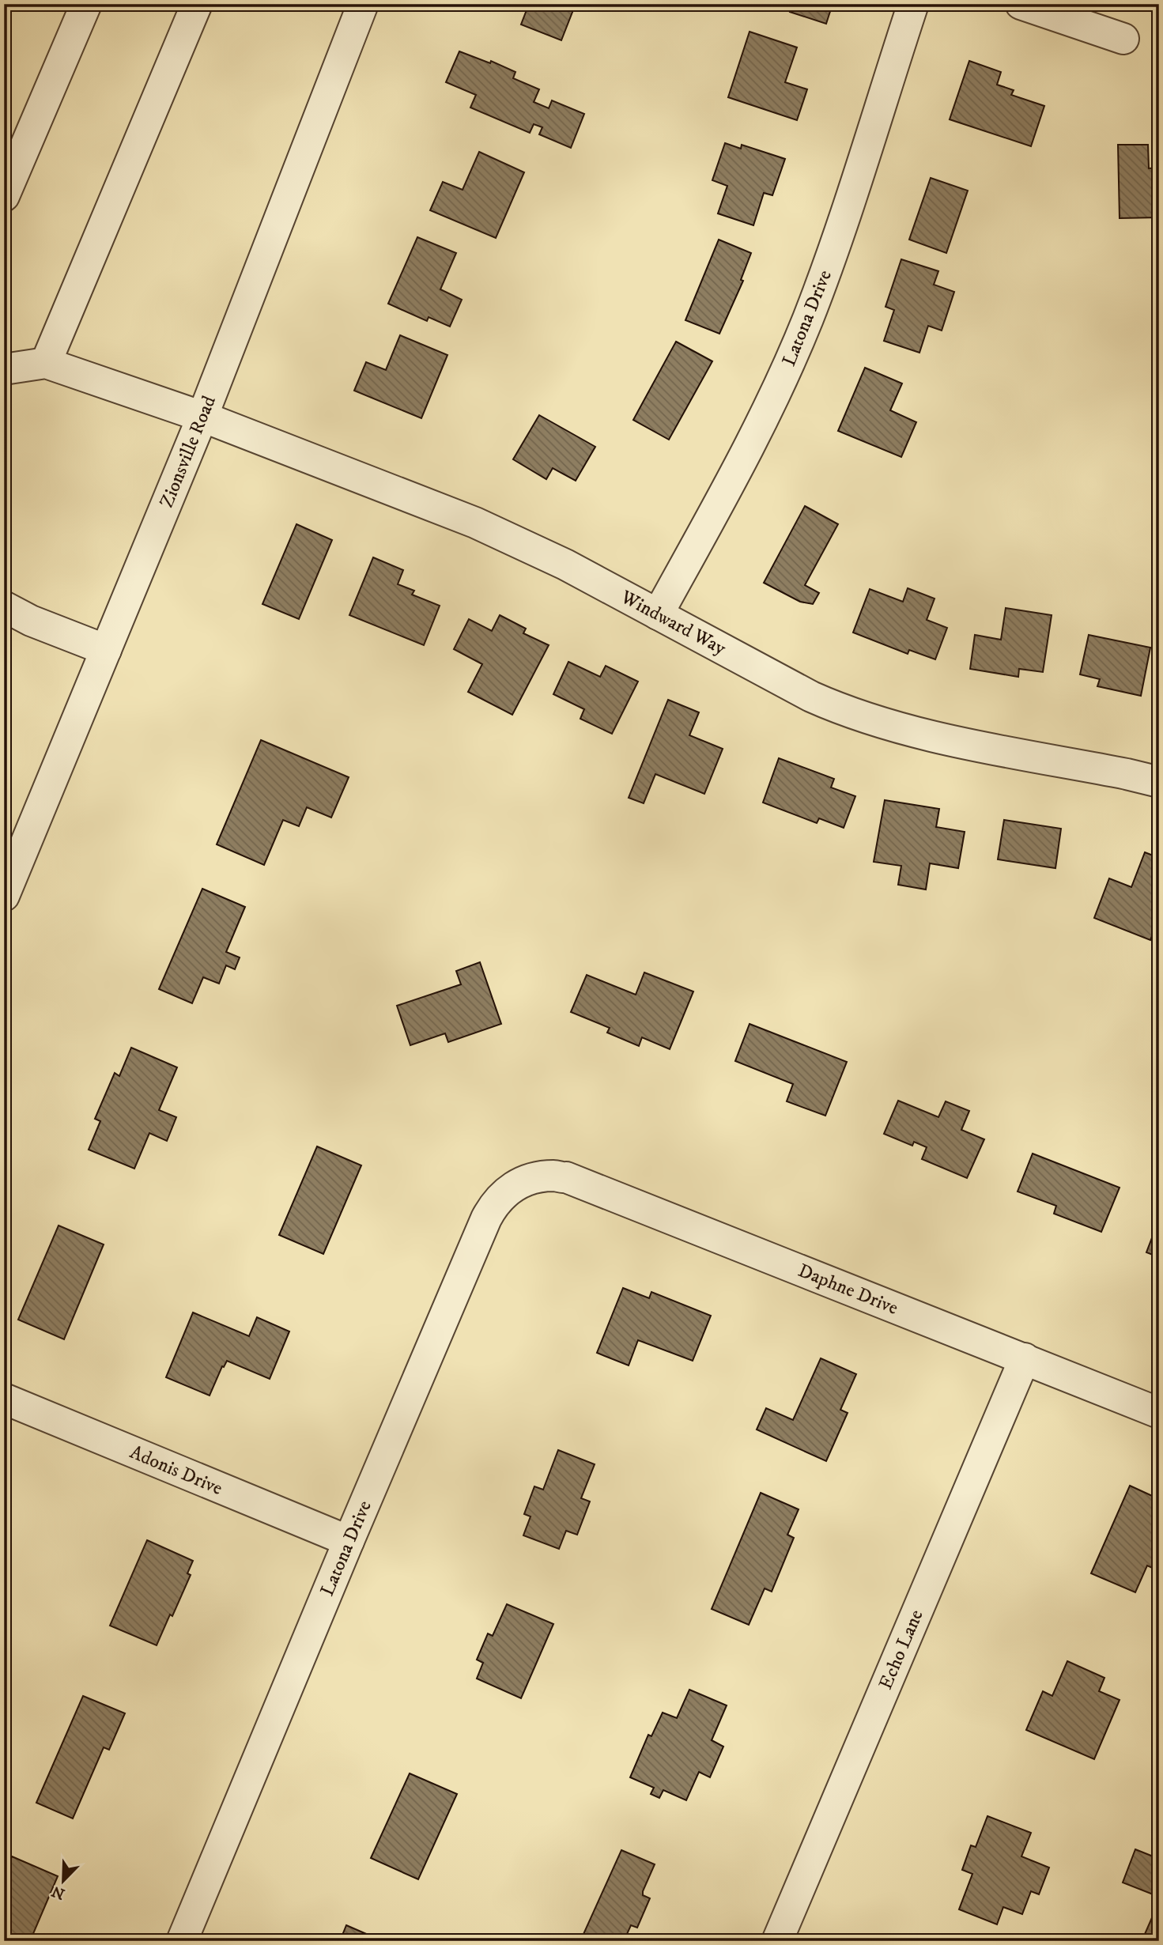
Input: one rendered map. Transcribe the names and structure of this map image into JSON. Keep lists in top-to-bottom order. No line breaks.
{"streets":{"street":["Latona Drive","Zionsville Road","Windward Way","Daphne Drive","Adonis Drive","Echo Lane"]},"crossings":[["Latona Drive","Windward Way"],["Latona Drive","Daphne Drive"],["Latona Drive","Adonis Drive"],["Zionsville Road","Windward Way"],["Daphne Drive","Echo Lane"]],"north":"bottom left"}
